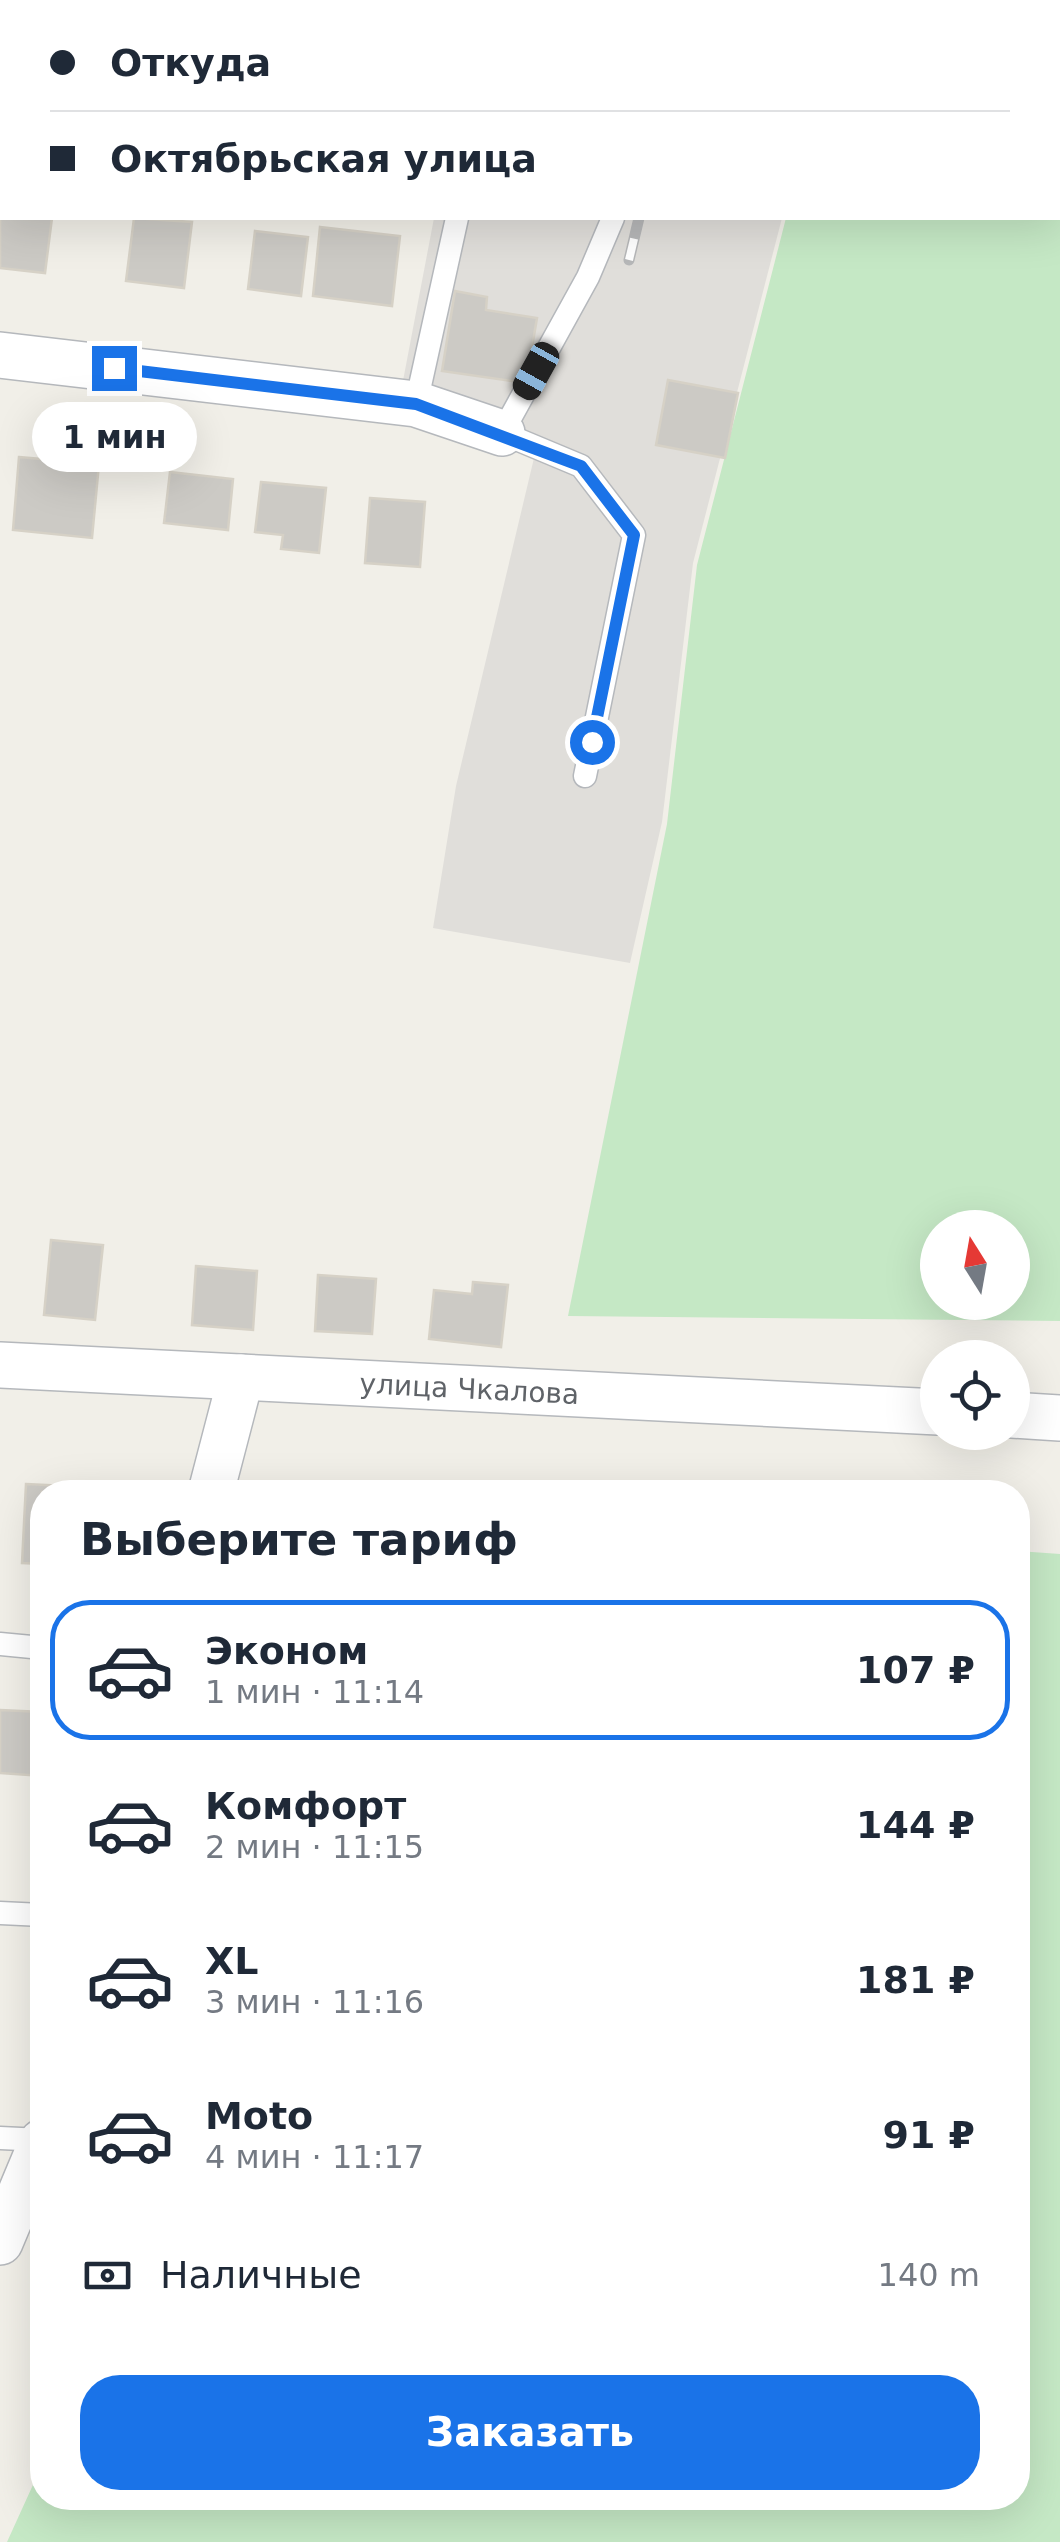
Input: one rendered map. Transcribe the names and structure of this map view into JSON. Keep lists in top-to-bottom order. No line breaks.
{"streets":{"street":["улица Чкалова"]},"north":"top","page":{"banner":["Откуда","Октябрьская улица"],"bubble":"1 мин","heading":"Выберите тариф","list":[{"name":"Эконом","note":"1 мин · 11:14","value":"107 ₽"},{"name":"Комфорт","note":"2 мин · 11:15","value":"144 ₽"},{"name":"XL","note":"3 мин · 11:16","value":"181 ₽"},{"name":"Moto","note":"4 мин · 11:17","value":"91 ₽"}],"pay":["Наличные","140 m"],"buttons":"Заказать"}}
